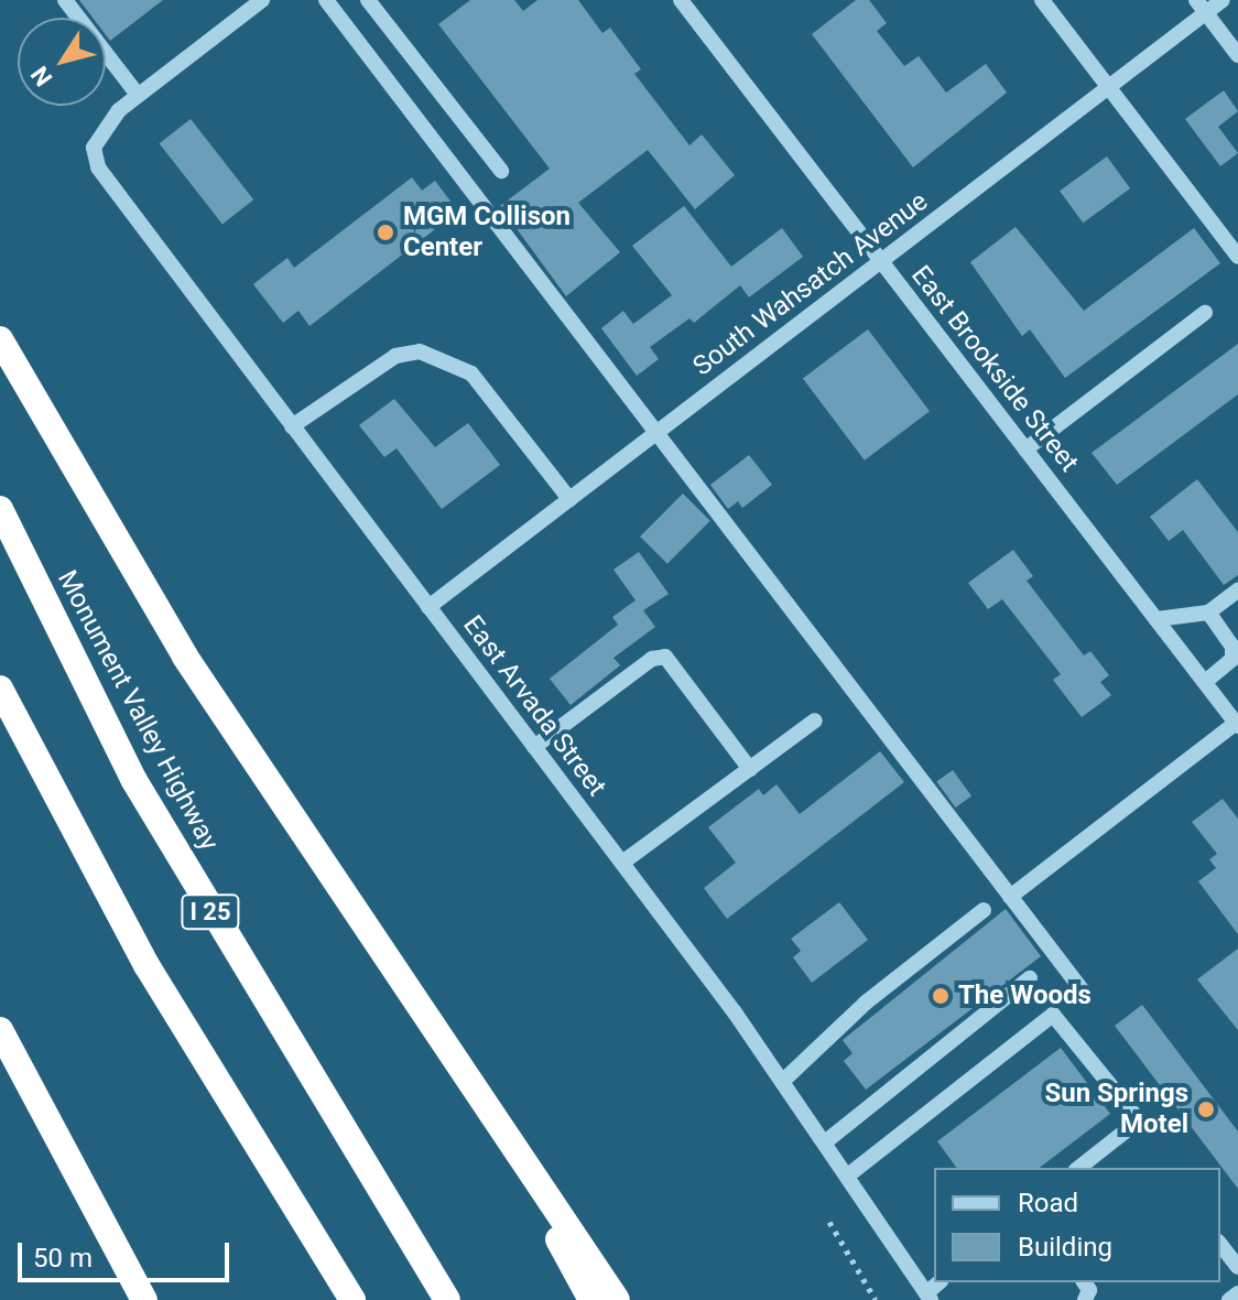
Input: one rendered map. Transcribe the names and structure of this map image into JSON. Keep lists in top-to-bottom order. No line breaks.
{"streets":{"highway":["Monument Valley Highway","I 25"],"street":["South Wahsatch Avenue","East Brookside Street","East Arvada Street"]},"crossings":[["South Wahsatch Avenue","East Brookside Street"],["South Wahsatch Avenue","East Arvada Street"]],"places":["MGM Collison Center","The Woods","Sun Springs Motel"],"legend":["Road","Building"],"scale_bar":"50 m","north":"bottom left"}
